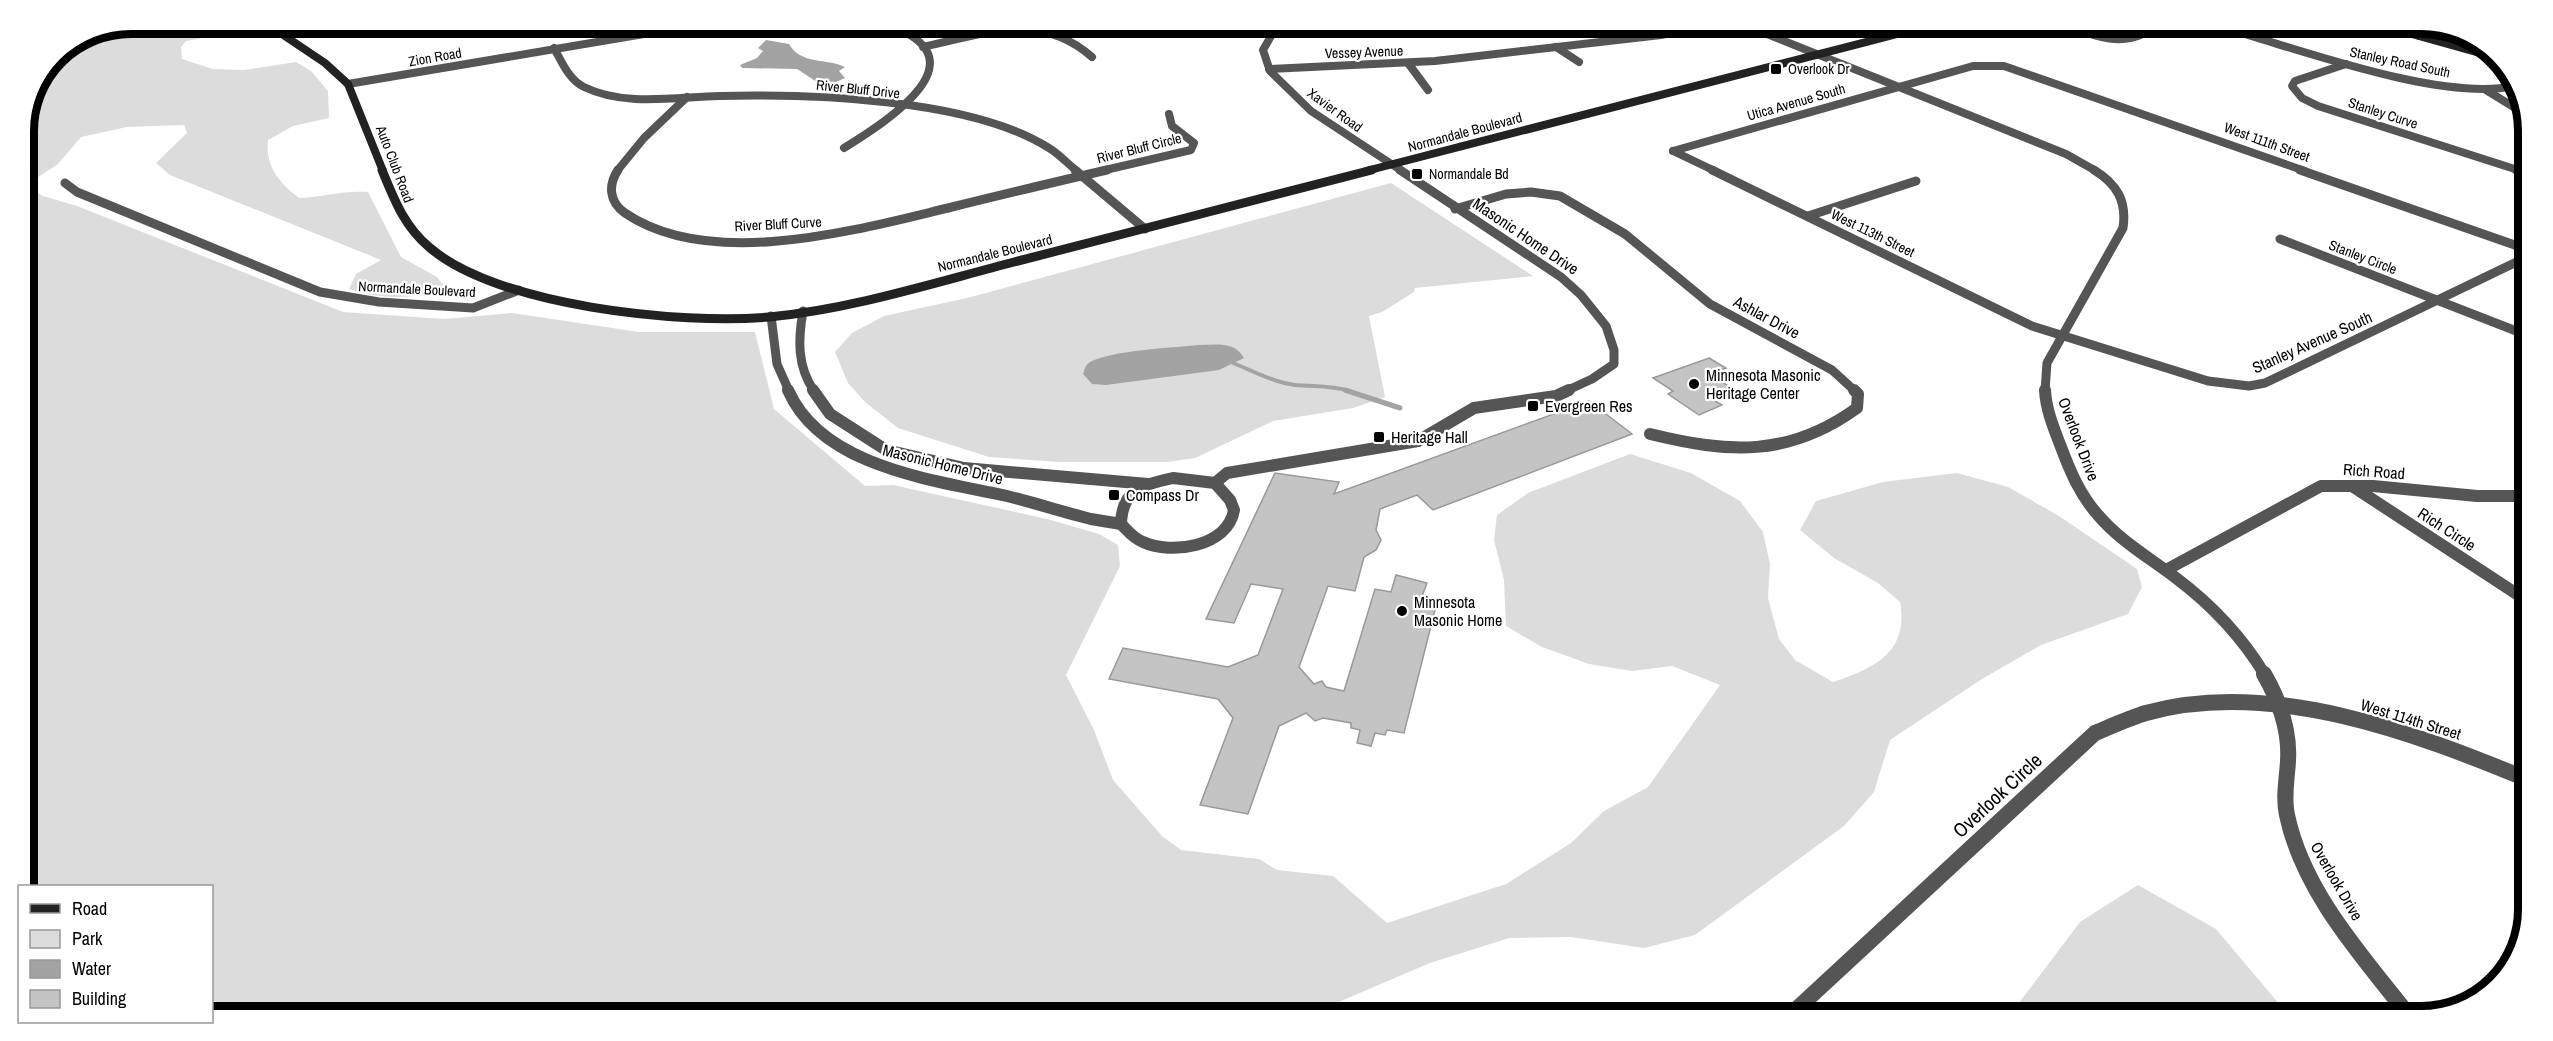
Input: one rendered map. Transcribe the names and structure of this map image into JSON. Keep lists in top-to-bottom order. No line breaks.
{"streets":{"street":["Vessey Avenue","Zion Road","Stanley Road South","River Bluff Drive","Utica Avenue South","Xavier Road","Stanley Curve","Normandale Boulevard","West 111th Street","River Bluff Circle","Auto Club Road","River Bluff Curve","West 113th Street","Masonic Home Drive","Stanley Circle","Ashlar Drive","Stanley Avenue South","Overlook Drive","Rich Road","Rich Circle","West 114th Street","Overlook Circle"]},"crossings":[["Vessey Avenue","Xavier Road"],["Zion Road","River Bluff Drive"],["Zion Road","Auto Club Road"],["Stanley Road South","Stanley Curve"],["River Bluff Drive","Normandale Boulevard"],["River Bluff Drive","River Bluff Circle"],["River Bluff Drive","River Bluff Curve"],["Utica Avenue South","West 111th Street"],["Utica Avenue South","West 113th Street"],["Utica Avenue South","Overlook Drive"],["Xavier Road","Normandale Boulevard"],["Xavier Road","Masonic Home Drive"],["Normandale Boulevard","Auto Club Road"],["Normandale Boulevard","Masonic Home Drive"],["Normandale Boulevard","Overlook Drive"],["River Bluff Circle","River Bluff Curve"],["West 113th Street","Stanley Avenue South"],["West 113th Street","Overlook Drive"],["Masonic Home Drive","Ashlar Drive"],["Stanley Circle","Stanley Avenue South"],["Stanley Avenue South","Overlook Drive"],["Overlook Drive","Rich Road"],["Overlook Drive","West 114th Street"],["Overlook Drive","Overlook Circle"],["Rich Road","Rich Circle"],["West 114th Street","Overlook Circle"]],"places":{"transit":["Overlook Dr","Normandale Bd","Evergreen Res","Heritage Hall","Compass Dr"],"other":["Minnesota Masonic Heritage Center","Minnesota Masonic Home"]},"legend":["Road","Park","Water","Building"]}
